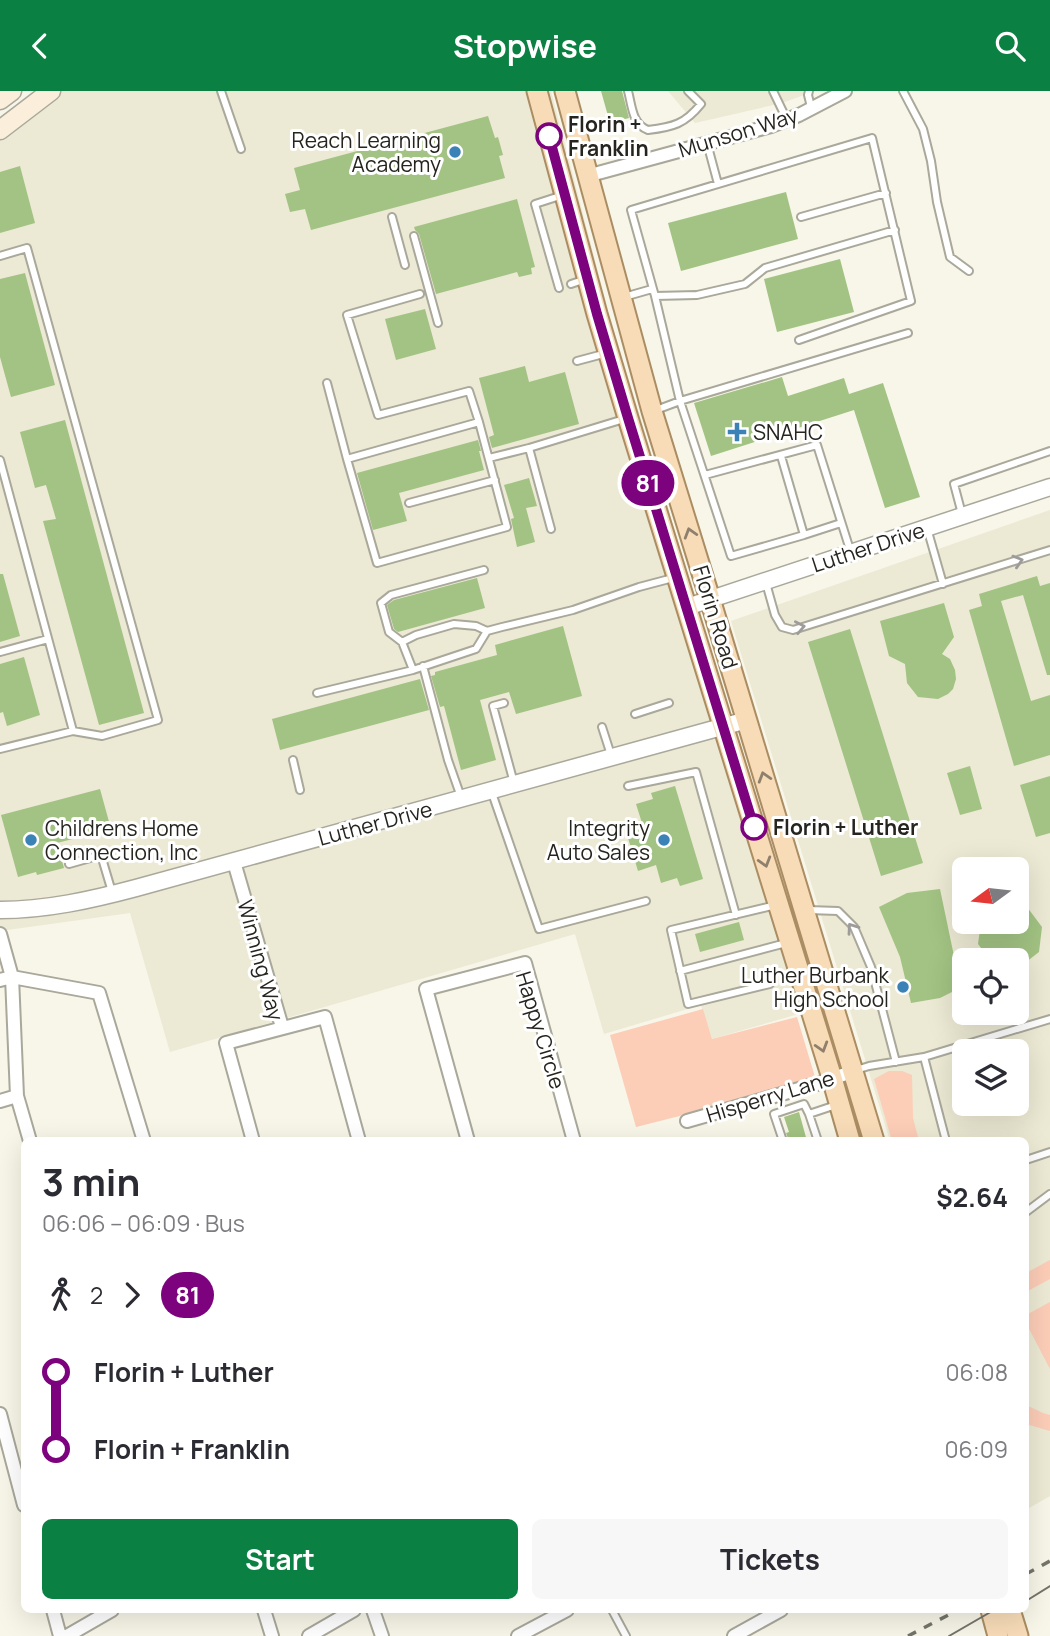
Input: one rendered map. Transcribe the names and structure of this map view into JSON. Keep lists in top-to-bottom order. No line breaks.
{"streets":{"main road":["Florin Road"],"street":["Munson Way","Luther Drive","Winning Way","Happy Circle","Hisperry Lane"]},"crossings":[["Munson Way","Florin Road"],["Luther Drive","Florin Road"],["Luther Drive","Winning Way"],["Florin Road","Hisperry Lane"]],"places":{"other":["Florin + Franklin","Reach Learning Academy","Florin + Luther","Childrens Home Connection, Inc","Integrity Auto Sales","Luther Burbank High School"],"health":["SNAHC"]},"lines":["bus line 81"],"north":"left","page":{"header":"Stopwise","on_map":"81","heading":["3 min","06:06 – 06:09 · Bus","$2.64"],"legs":["2","81"],"list":[{"name":"Florin + Luther","value":"06:08"},{"name":"Florin + Franklin","value":"06:09"}],"buttons":["Start","Tickets"]}}
